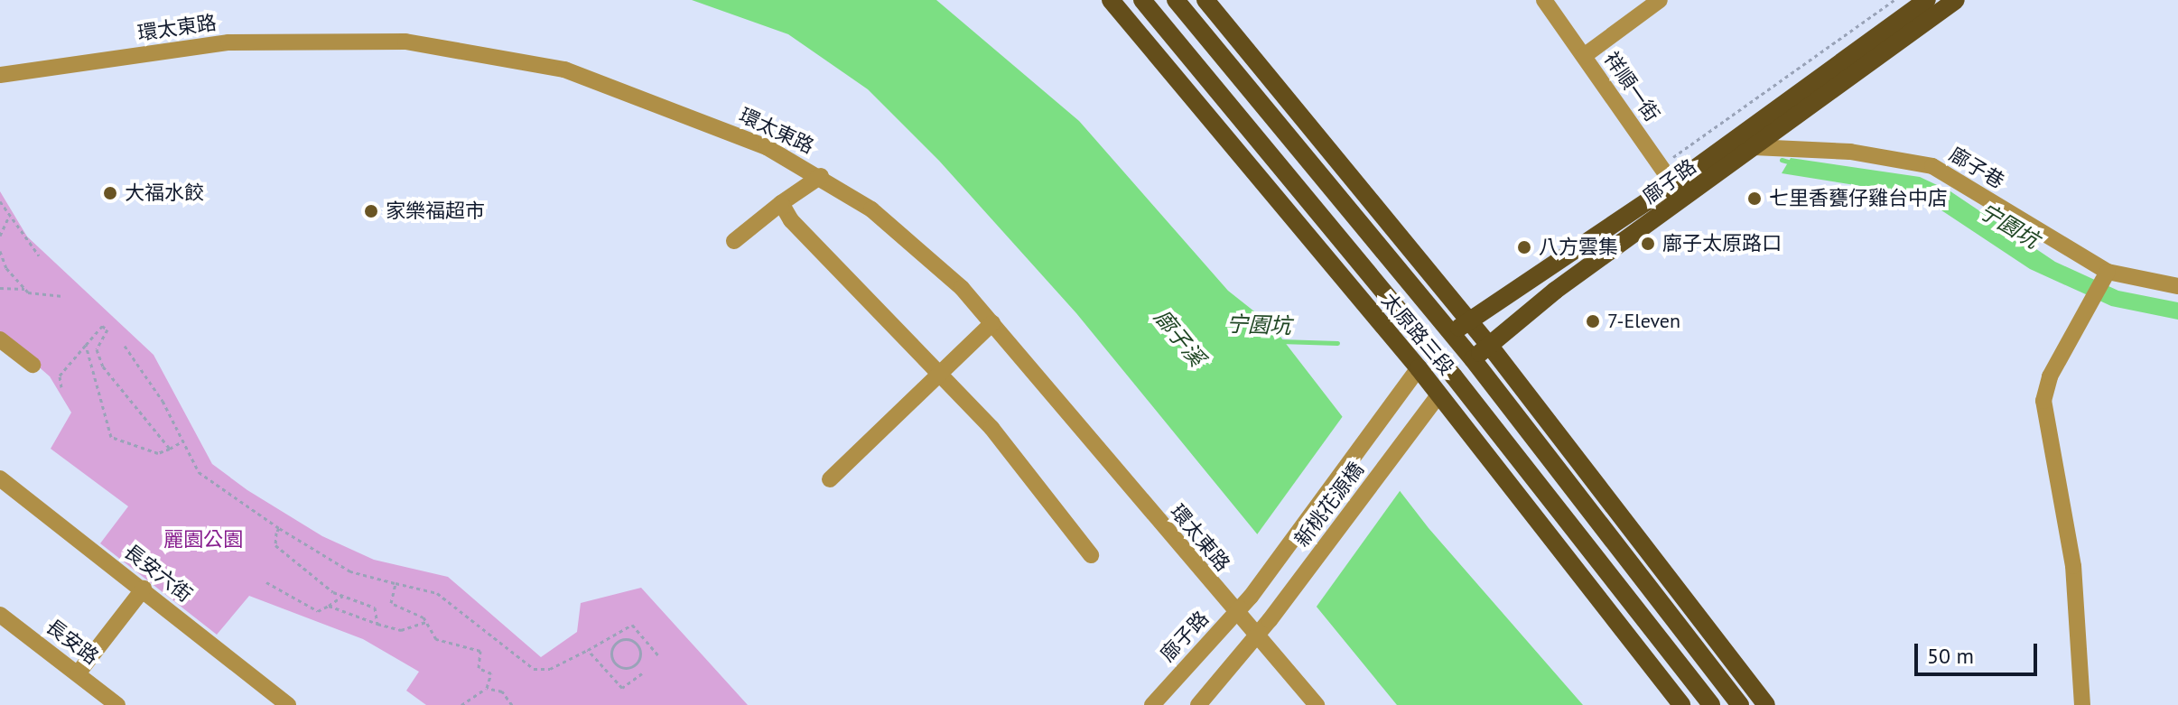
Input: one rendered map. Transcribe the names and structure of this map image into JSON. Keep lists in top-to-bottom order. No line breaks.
{"streets":{"main road":["廍子路","太原路三段"],"street":["環太東路","祥順一街","廍子巷","新桃花源橋","長安六街","長安路"]},"crossings":[["環太東路","廍子路"],["環太東路","新桃花源橋"],["祥順一街","廍子路"],["廍子巷","廍子路"],["廍子路","太原路三段"],["廍子路","新桃花源橋"]],"water":["宁園坑","廍子溪"],"parks":["麗園公園"],"places":["大福水餃","七里香甕仔雞台中店","家樂福超市","廍子太原路口","八方雲集","7-Eleven"],"scale_bar":"50 m"}
